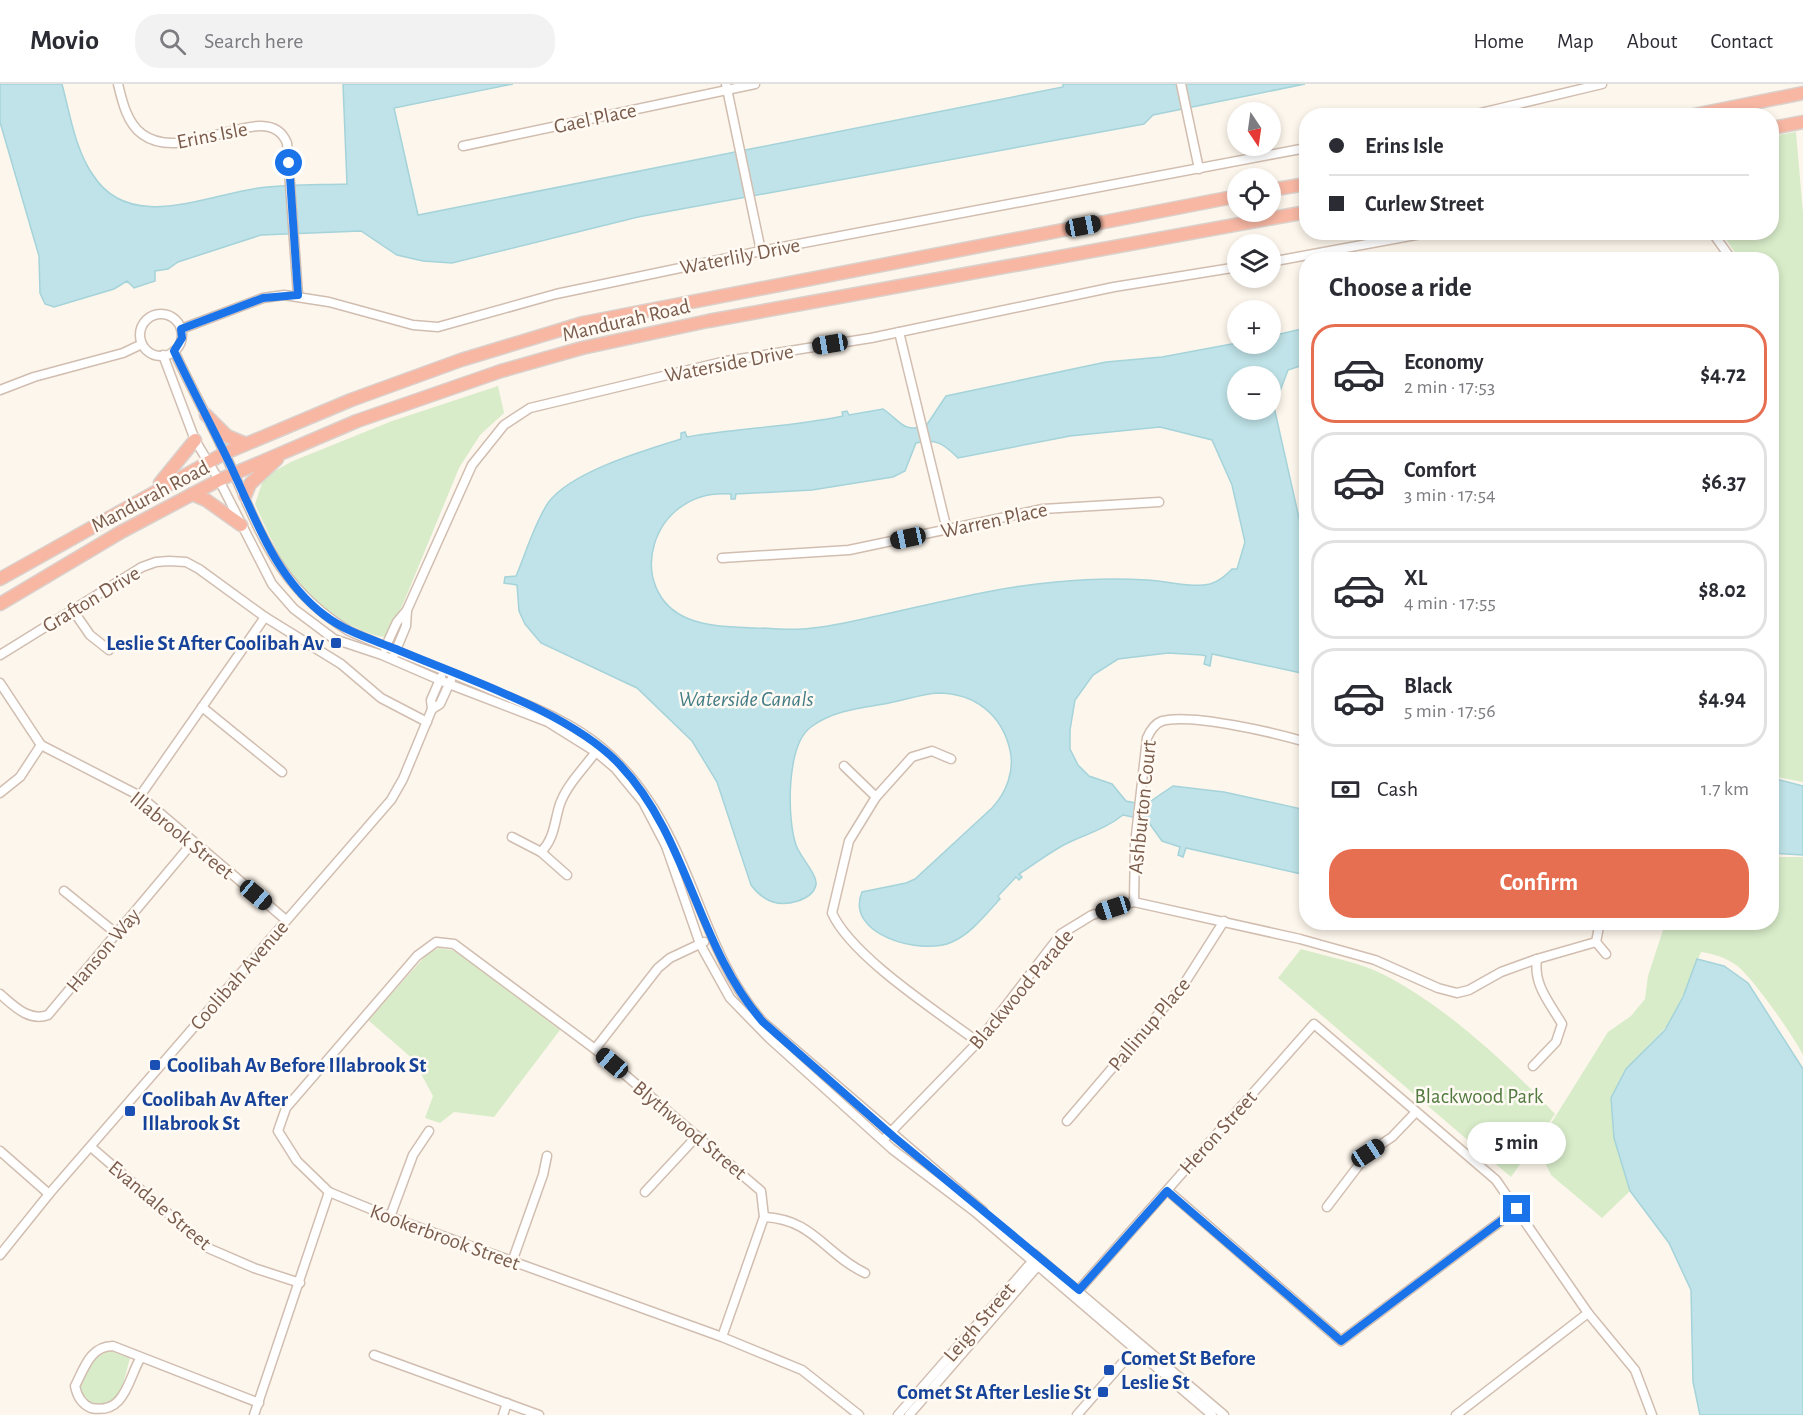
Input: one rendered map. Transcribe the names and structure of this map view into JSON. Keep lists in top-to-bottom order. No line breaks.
{"streets":{"highway":["Mandurah Road"],"street":["Gael Place","Erins Isle","Waterlily Drive","Waterside Drive","Warren Place","Grafton Drive","Ashburton Court","Illabrook Street","Hanson Way","Coolibah Avenue","Blackwood Parade","Pallinup Place","Blythwood Street","Heron Street","Evandale Street","Kookerbrook Street","Leigh Street"]},"crossings":[["Erins Isle","Waterlily Drive"],["Grafton Drive","Coolibah Avenue"],["Ashburton Court","Blackwood Parade"],["Illabrook Street","Hanson Way"],["Illabrook Street","Coolibah Avenue"],["Coolibah Avenue","Evandale Street"],["Blackwood Parade","Pallinup Place"],["Blythwood Street","Kookerbrook Street"]],"water":["Waterside Canals"],"parks":["Blackwood Park"],"places":{"transit":["Leslie St After Coolibah Av","Coolibah Av Before Illabrook St","Coolibah Av After Illabrook St","Comet St Before Leslie St","Comet St After Leslie St"]},"north":"bottom","page":{"header":"Movio","search":"Search here","nav":["Home","Map","About","Contact"],"map_buttons":["+","−"],"banner":["Erins Isle","Curlew Street"],"heading":"Choose a ride","list":[{"name":"Economy","note":"2 min · 17:53","value":"$4.72"},{"name":"Comfort","note":"3 min · 17:54","value":"$6.37"},{"name":"XL","note":"4 min · 17:55","value":"$8.02"},{"name":"Black","note":"5 min · 17:56","value":"$4.94"}],"pay":["Cash","1.7 km"],"buttons":"Confirm","bubble":"5 min"}}
